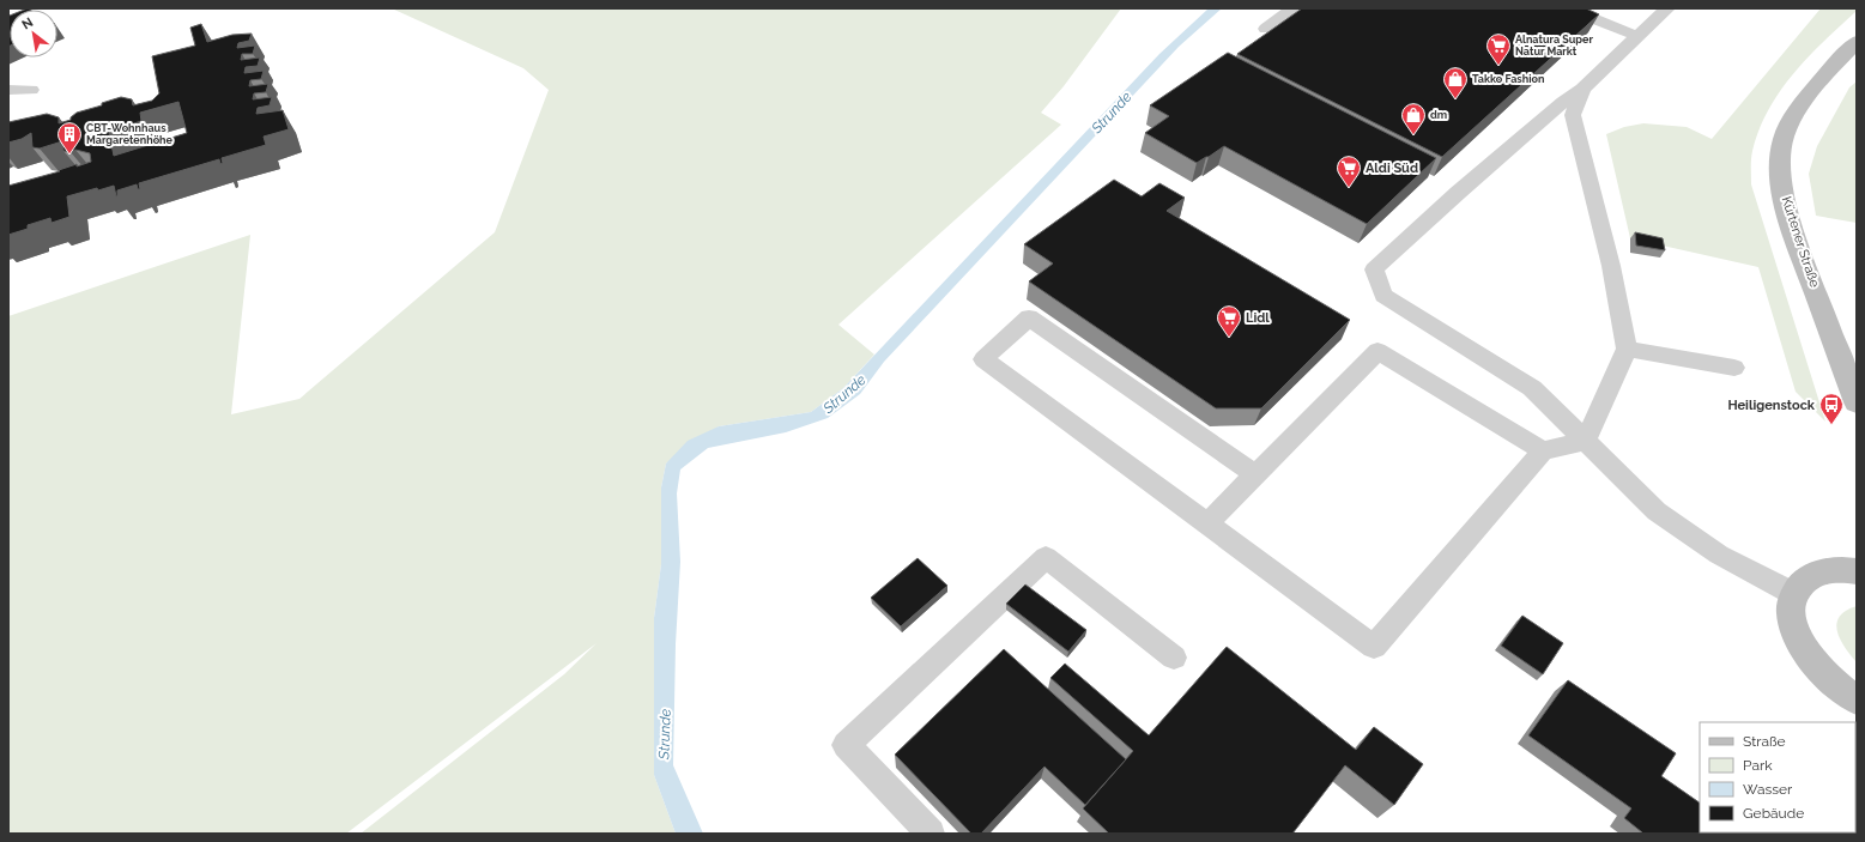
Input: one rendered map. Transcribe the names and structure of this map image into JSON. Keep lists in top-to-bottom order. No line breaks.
{"streets":{"main road":["Kürtener Straße"]},"water":["Strunde"],"places":{"supermarket":["Alnatura Super Natur Markt","Aldi Süd","Lidl"],"shop":["Takko Fashion","dm"],"building":["CBT-Wohnhaus Margaretenhöhe"],"bus stop":["Heiligenstock"]},"legend":["Straße","Park","Wasser","Gebäude"],"north":"top left"}
